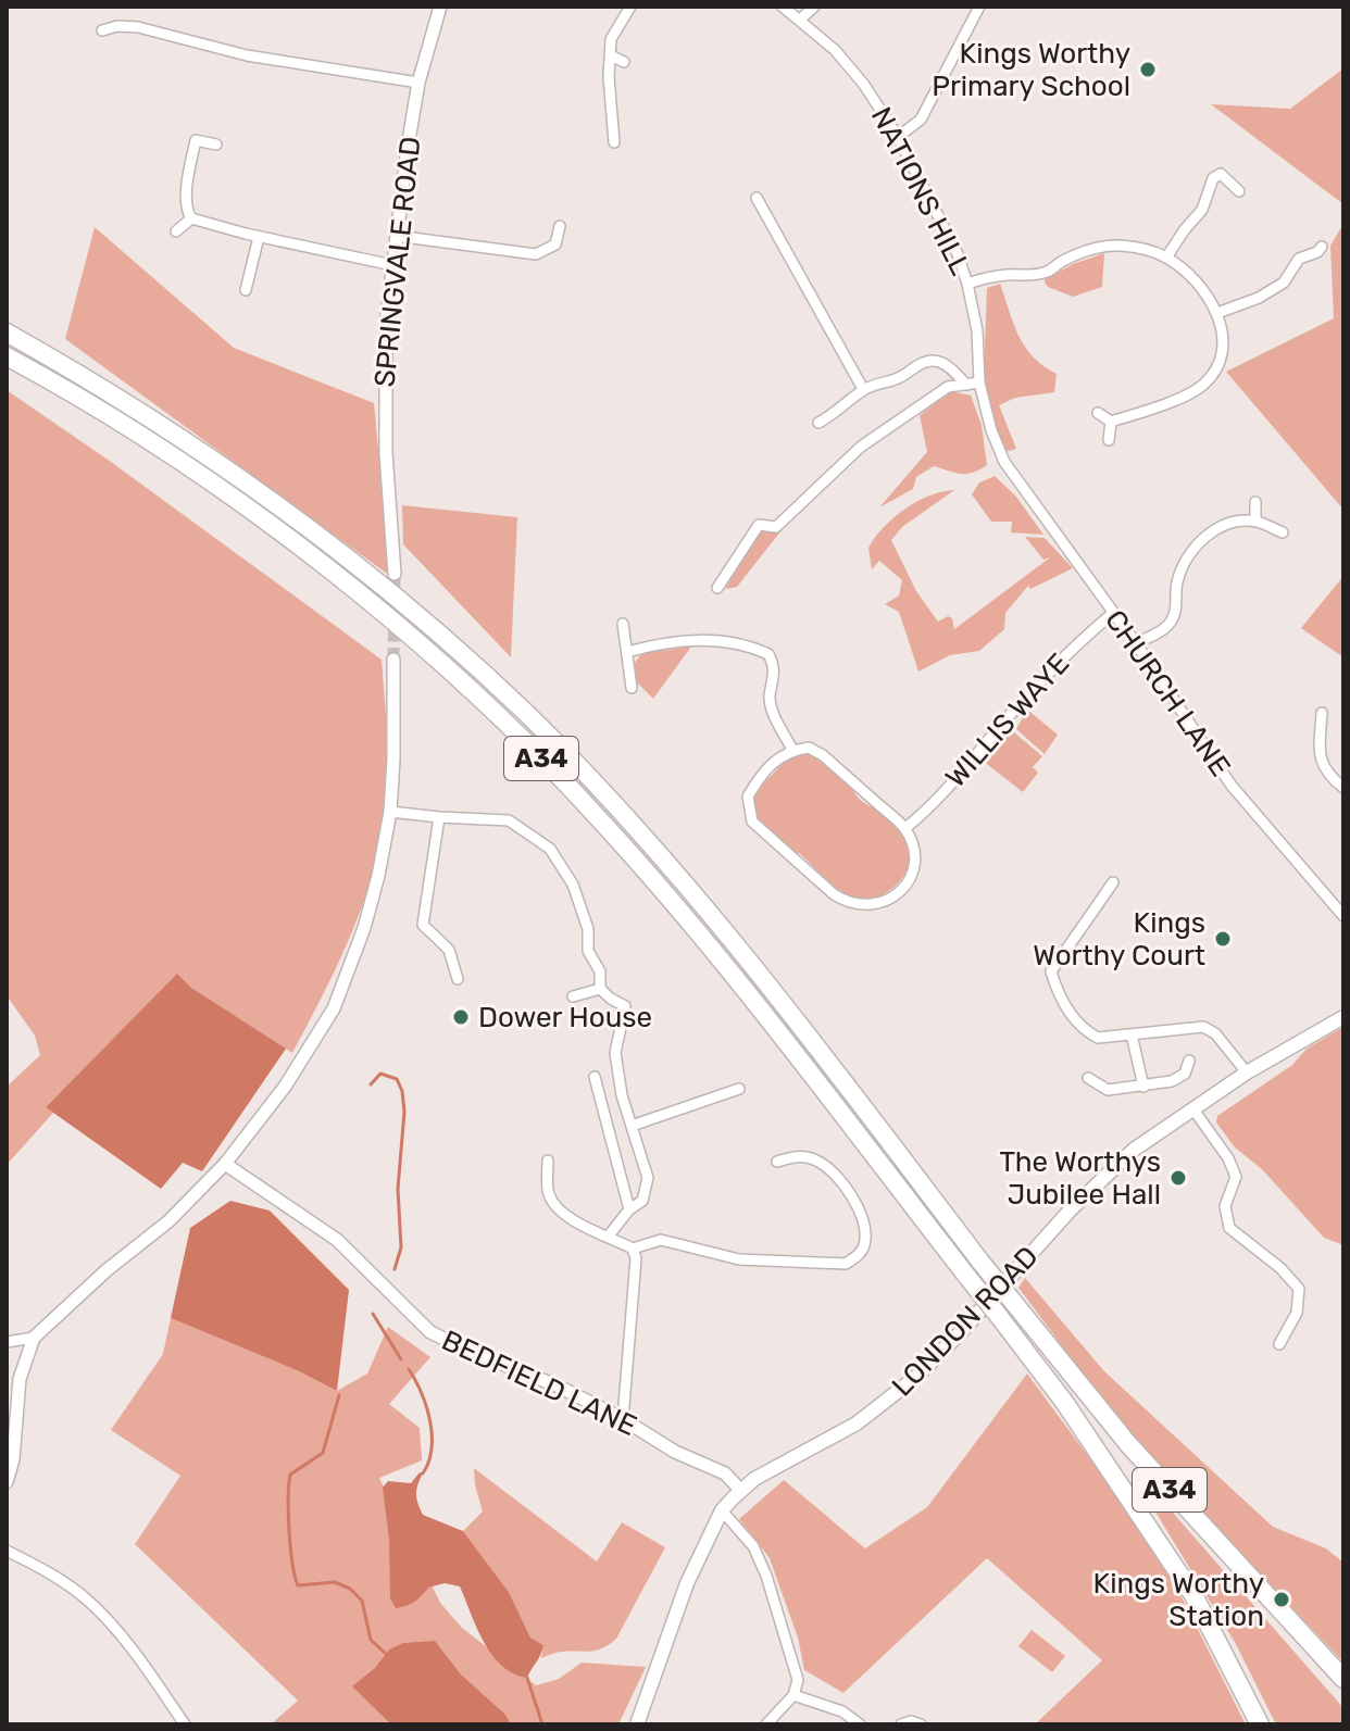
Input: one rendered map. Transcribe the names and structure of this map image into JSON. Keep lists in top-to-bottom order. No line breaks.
{"streets":{"highway":["A34"],"main road":["LONDON ROAD"],"street":["NATIONS HILL","SPRINGVALE ROAD","CHURCH LANE","WILLIS WAYE","BEDFIELD LANE"]},"crossings":[["NATIONS HILL","CHURCH LANE"],["CHURCH LANE","WILLIS WAYE"],["LONDON ROAD","BEDFIELD LANE"]],"places":["Kings Worthy Primary School","Kings Worthy Court","Dower House","The Worthys Jubilee Hall","Kings Worthy Station"]}
